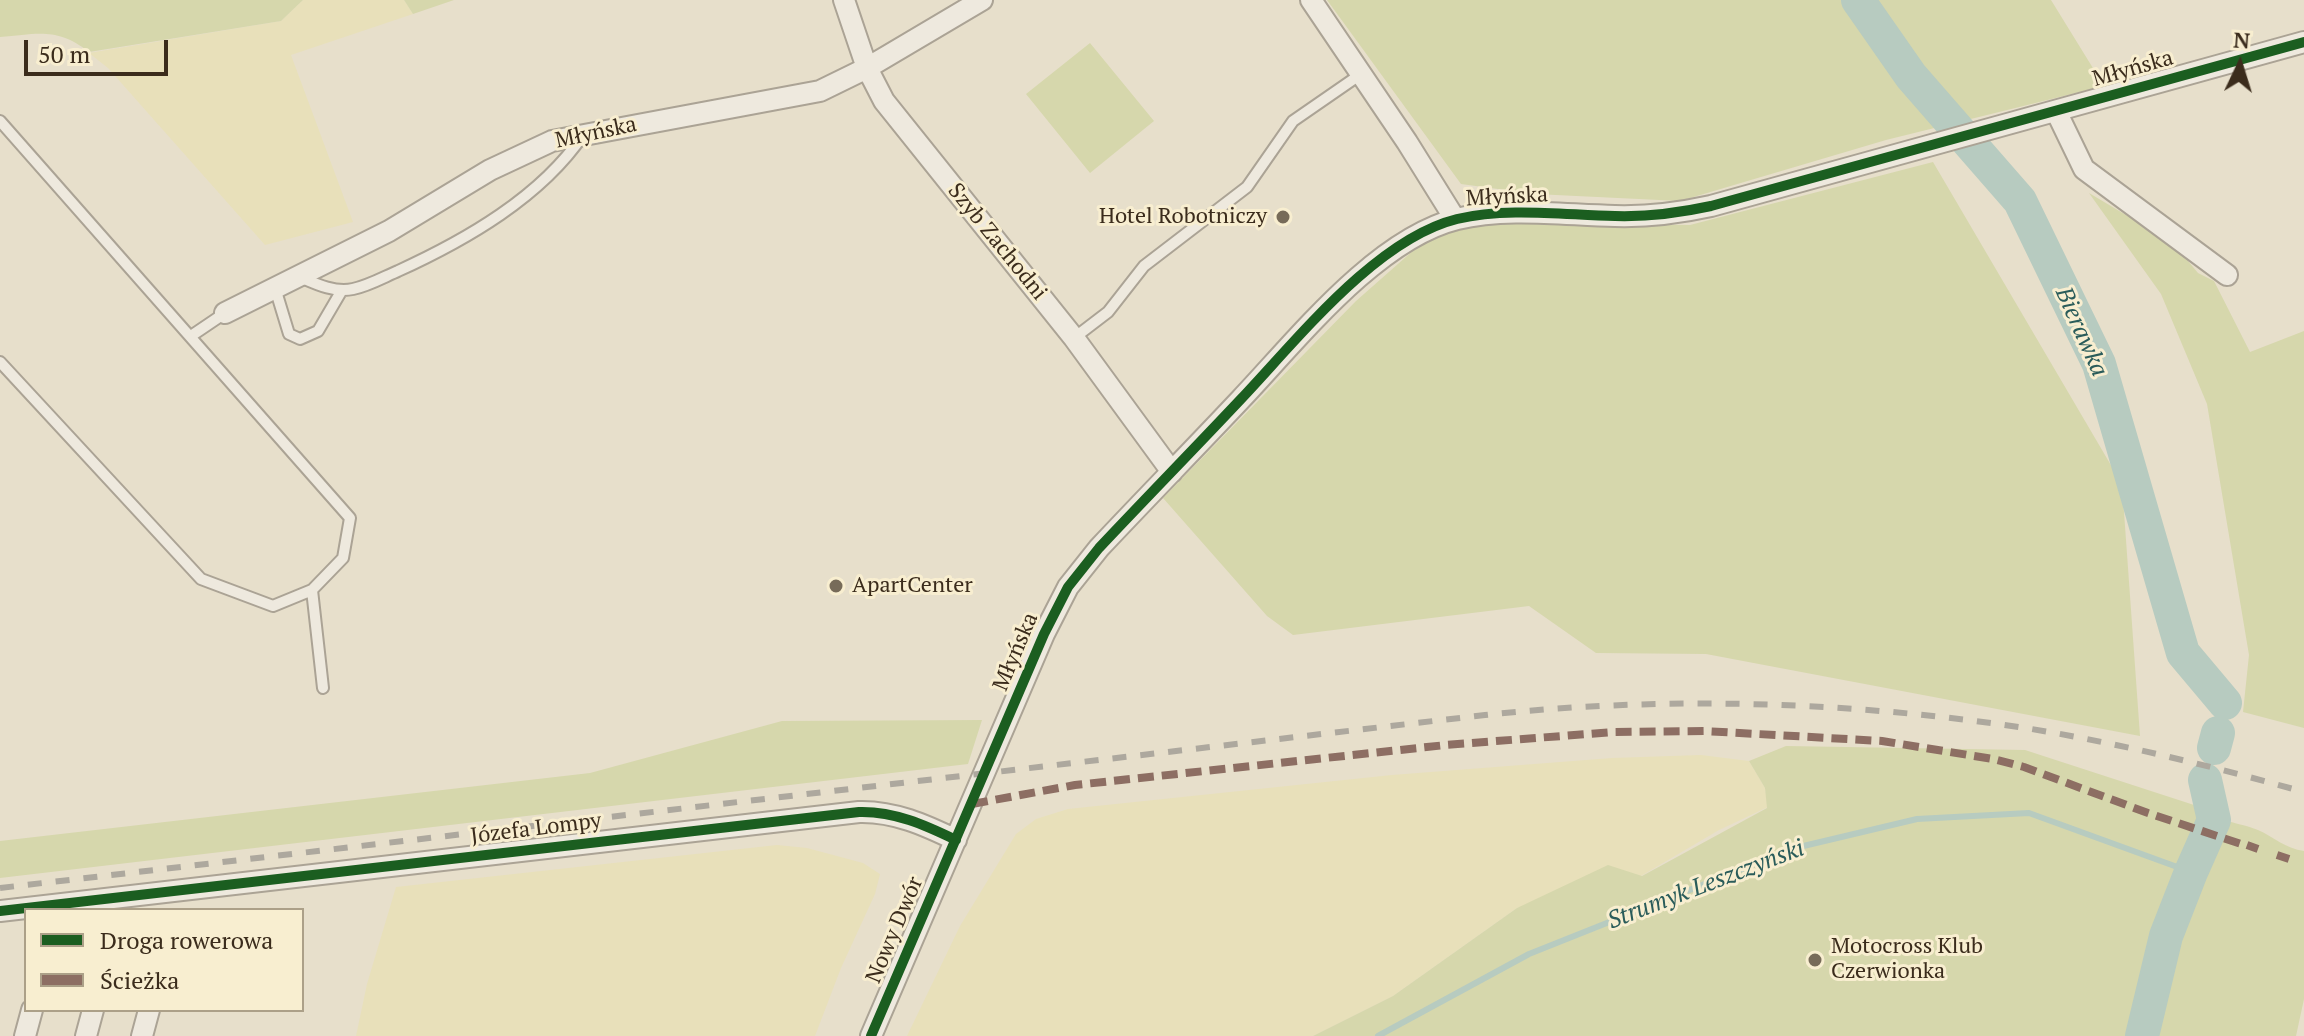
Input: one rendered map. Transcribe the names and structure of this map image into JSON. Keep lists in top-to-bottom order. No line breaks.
{"streets":{"street":["Młyńska","Szyb Zachodni","Józefa Lompy","Nowy Dwór"]},"crossings":[["Młyńska","Szyb Zachodni"],["Młyńska","Józefa Lompy"],["Młyńska","Nowy Dwór"],["Józefa Lompy","Nowy Dwór"]],"water":["Bierawka","Strumyk Leszczyński"],"places":["Hotel Robotniczy","ApartCenter","Motocross Klub Czerwionka"],"legend":["Droga rowerowa","Ścieżka"],"scale_bar":"50 m","north":"top"}
